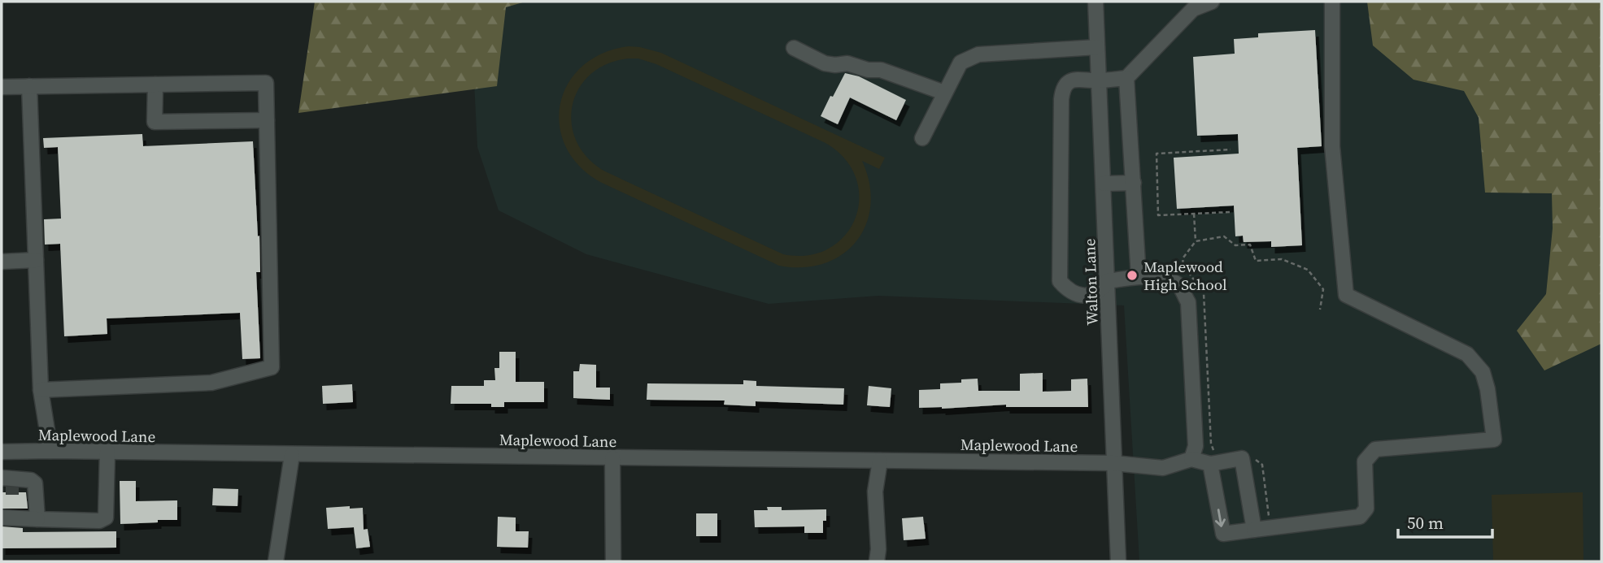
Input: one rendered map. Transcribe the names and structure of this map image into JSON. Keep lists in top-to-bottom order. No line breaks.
{"streets":{"street":["Walton Lane","Maplewood Lane"]},"crossings":[["Walton Lane","Maplewood Lane"]],"places":["Maplewood High School"],"scale_bar":"50 m"}
